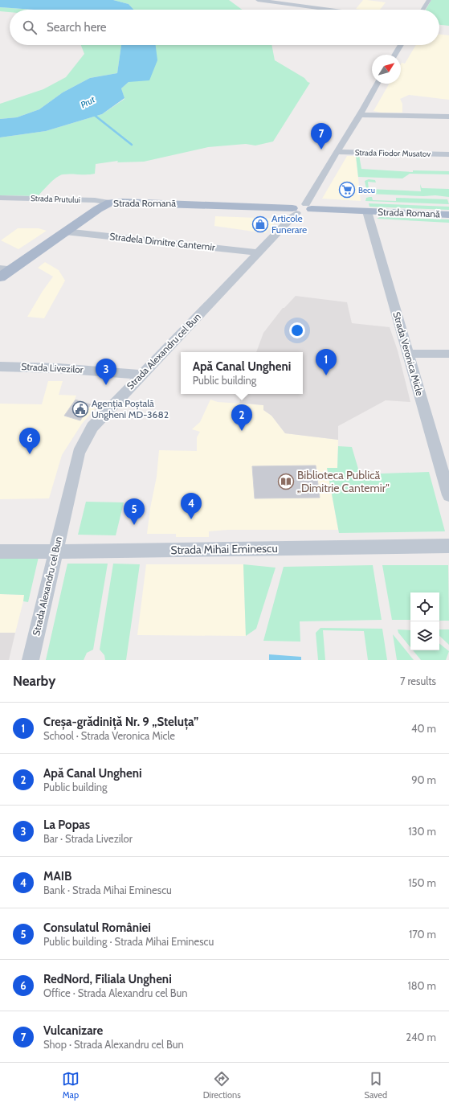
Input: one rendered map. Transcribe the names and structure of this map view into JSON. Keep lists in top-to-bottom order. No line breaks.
{"streets":{"main road":["Strada Romană"],"street":["Strada Fiodor Musatov","Strada Prutului","Stradela Dimitre Cantemir","Strada Alexandru cel Bun","Strada Veronica Micle","Strada Livezilor","Strada Mihai Eminescu"]},"crossings":[["Strada Prutului","Strada Romană"],["Strada Romană","Stradela Dimitre Cantemir"],["Strada Romană","Strada Alexandru cel Bun"],["Strada Romană","Strada Veronica Micle"],["Stradela Dimitre Cantemir","Strada Alexandru cel Bun"],["Strada Alexandru cel Bun","Strada Livezilor"],["Strada Alexandru cel Bun","Strada Mihai Eminescu"]],"water":["Prut"],"places":{"supermarket":["Becu"],"shop":["Articole Funerare"],"public building":["Agenția Poștală Ungheni MD-3682"],"library":["Biblioteca Publică „Dimitrie Cantemir\""]},"north":"top right","page":{"search":"Search here","pins":["7","1","3","2","6","4","5"],"popup":["Apă Canal Ungheni","Public building"],"heading":["Nearby","7 results"],"list":[{"mark":"1","name":"Creșa-grădiniță Nr. 9 „Steluța”","note":"School · Strada Veronica Micle","value":"40 m"},{"mark":"2","name":"Apă Canal Ungheni","note":"Public building","value":"90 m"},{"mark":"3","name":"La Popas","note":"Bar · Strada Livezilor","value":"130 m"},{"mark":"4","name":"MAIB","note":"Bank · Strada Mihai Eminescu","value":"150 m"},{"mark":"5","name":"Consulatul României","note":"Public building · Strada Mihai Eminescu","value":"170 m"},{"mark":"6","name":"RedNord, Filiala Ungheni","note":"Office · Strada Alexandru cel Bun","value":"180 m"},{"mark":"7","name":"Vulcanizare","note":"Shop · Strada Alexandru cel Bun","value":"240 m"}],"nav":["Map","Directions","Saved"]}}
